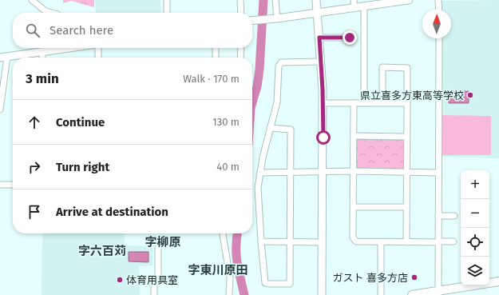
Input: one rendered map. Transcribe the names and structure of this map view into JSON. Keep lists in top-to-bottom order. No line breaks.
{"districts":["字柳原","字六百苅","字東川原田"],"places":["県立喜多方東高等学校","ガスト 喜多方店","体育用具室"],"north":"top","page":{"search":"Search here","heading":["3 min","Walk · 170 m"],"list":[["Continue","130 m"],["Turn right","40 m"],"Arrive at destination"],"map_buttons":["+","−"]}}
